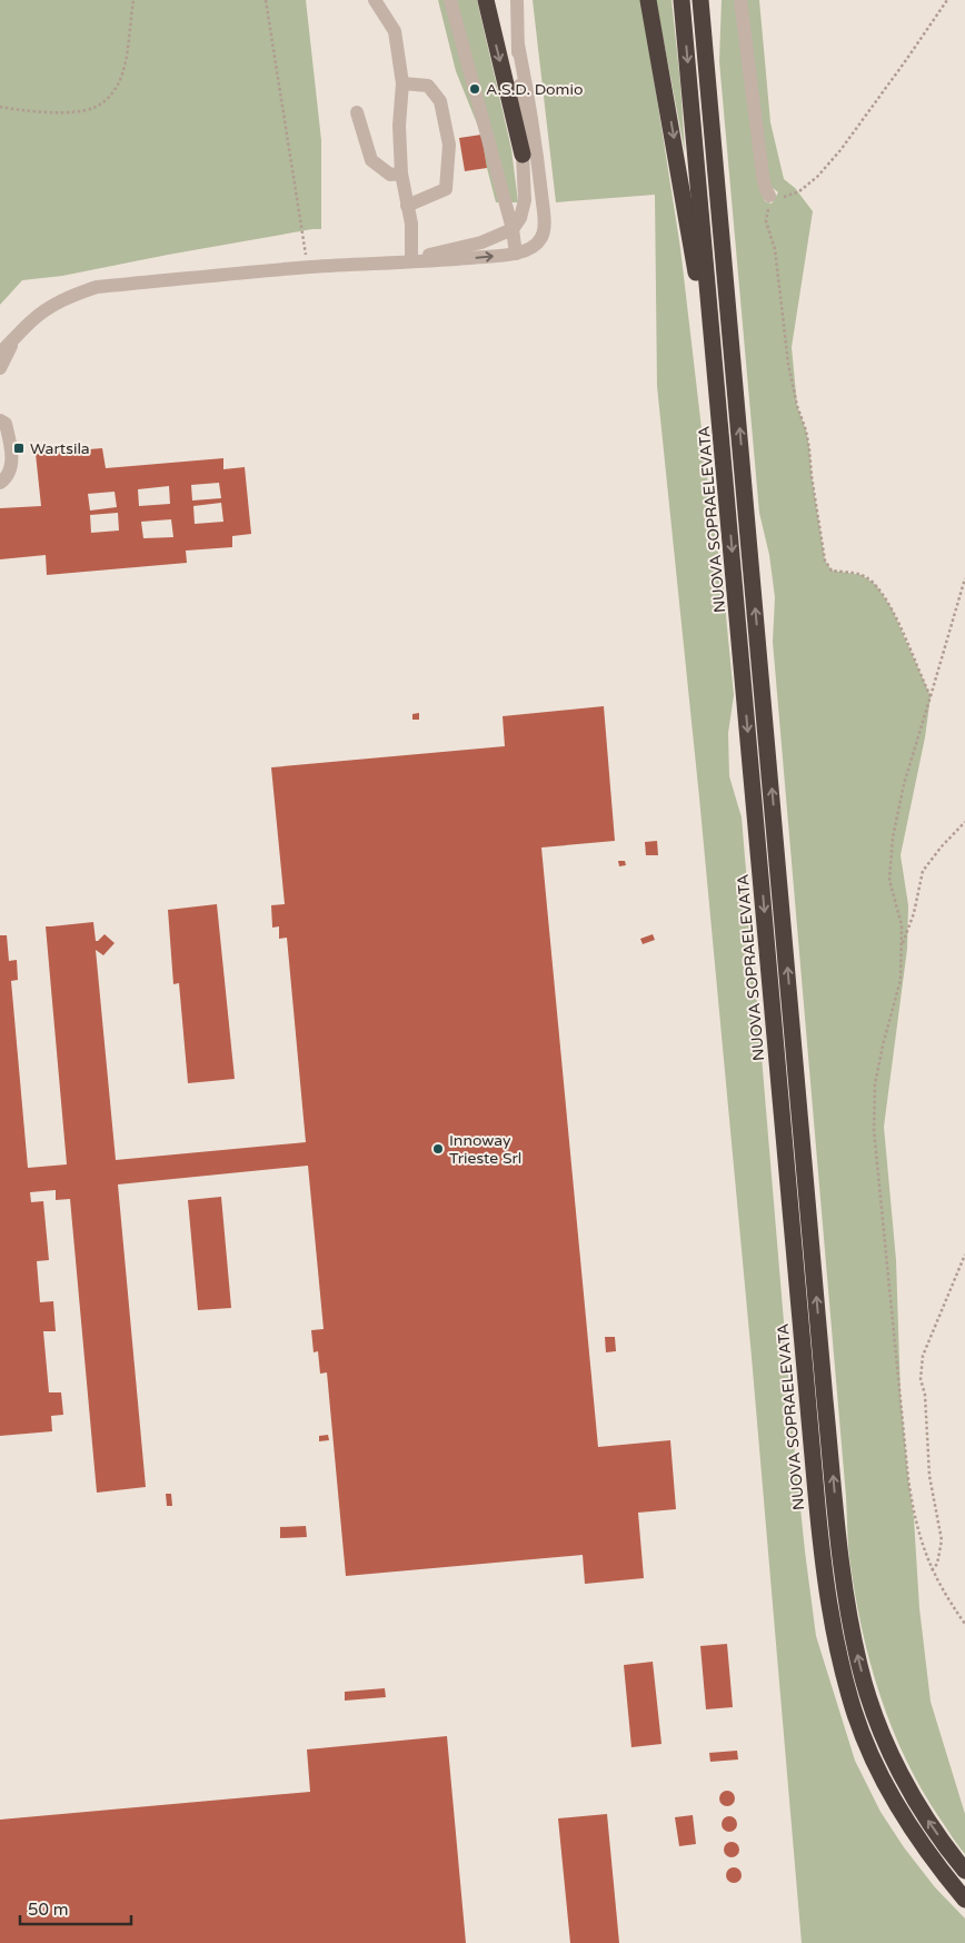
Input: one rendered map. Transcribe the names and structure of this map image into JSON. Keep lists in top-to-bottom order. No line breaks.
{"streets":{"highway":["NUOVA SOPRAELEVATA"]},"places":{"other":["A.S.D. Domio","Innoway Trieste Srl"],"transit":["Wartsila"]},"scale_bar":"50 m"}
